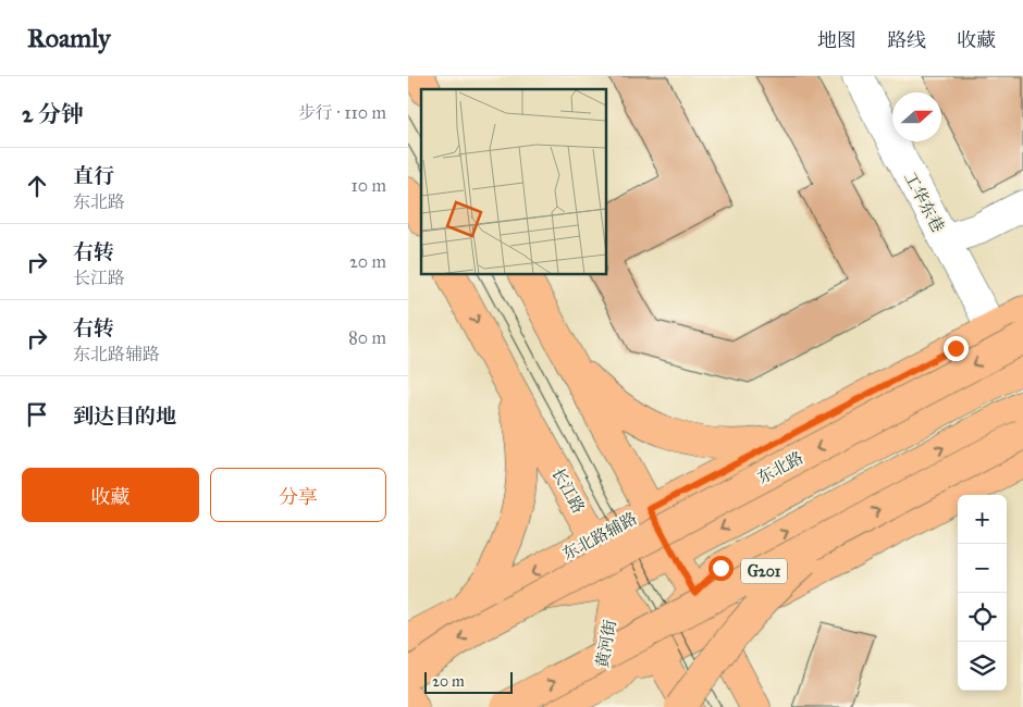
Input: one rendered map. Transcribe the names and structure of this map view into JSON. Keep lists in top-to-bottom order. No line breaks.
{"streets":{"main road":["东北路","长江路","东北路辅路","G201","黄河街"],"street":["工华东巷"]},"crossings":[["工华东巷","东北路辅路"],["东北路","长江路"],["东北路","东北路辅路"],["东北路","黄河街"],["长江路","东北路辅路"],["长江路","黄河街"]],"scale_bar":"20 m","north":"right","page":{"header":"Roamly","nav":["地图","路线","收藏"],"heading":["2 分钟","步行 · 110 m"],"list":[["直行","东北路","10 m"],["右转","长江路","20 m"],["右转","东北路辅路","80 m"],"到达目的地"],"buttons":["收藏","分享"],"map_buttons":["+","−"],"scale":"20 m"}}
